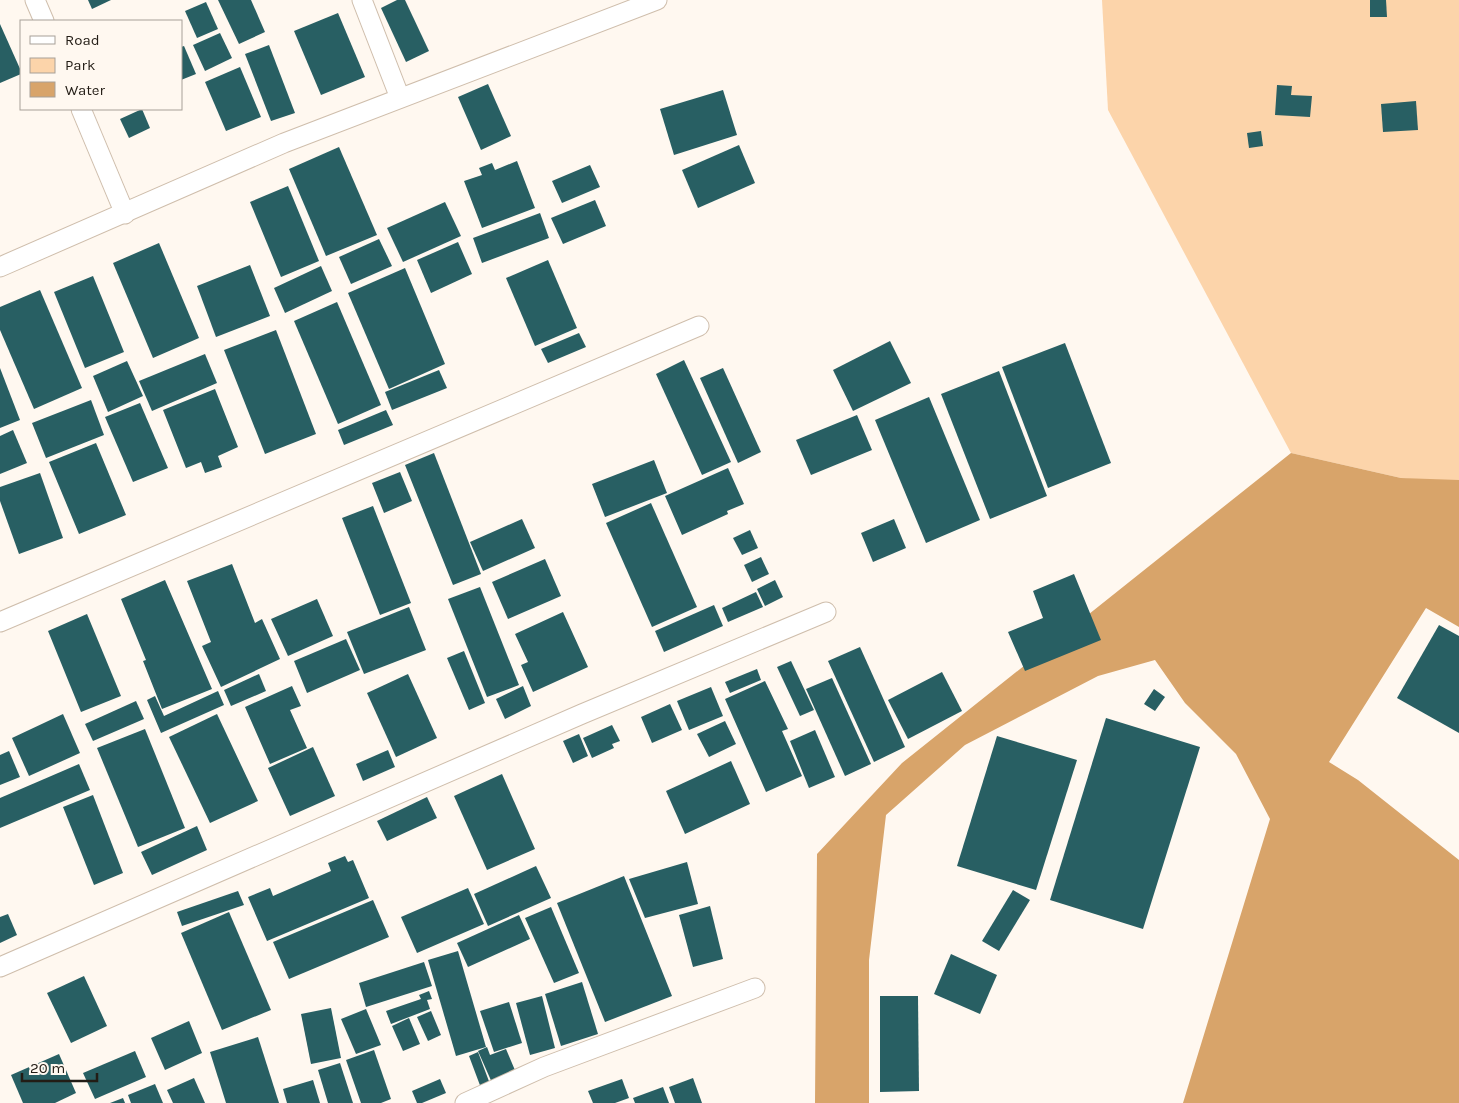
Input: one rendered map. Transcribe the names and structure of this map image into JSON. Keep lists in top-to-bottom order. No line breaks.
{"legend":["Road","Park","Water"],"scale_bar":"20 m"}
